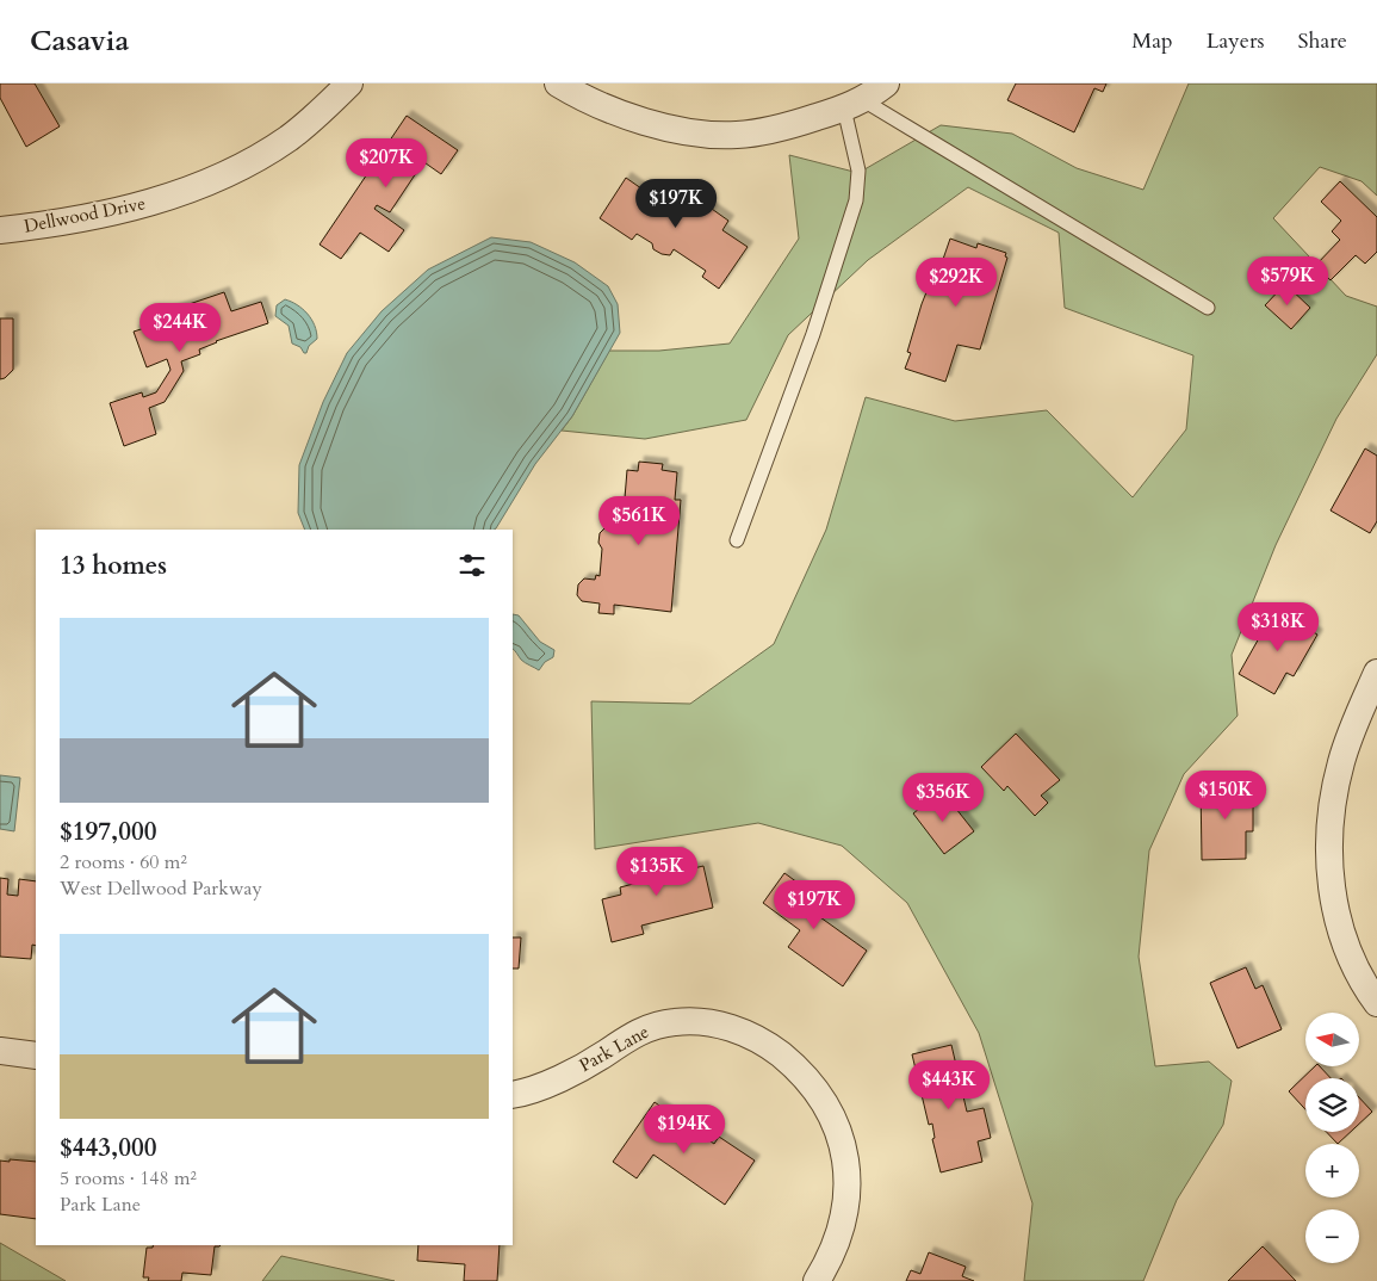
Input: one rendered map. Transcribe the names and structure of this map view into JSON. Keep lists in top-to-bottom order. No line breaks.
{"streets":{"street":["Dellwood Drive","Park Lane"]},"north":"left","page":{"header":"Casavia","nav":["Map","Layers","Share"],"price":["$207K","$197K","$579K","$292K","$244K","$561K","$318K","$150K","$356K","$135K","$197K","$443K","$194K"],"heading":"13 homes","list":[{"name":"$197,000","note":"2 rooms · 60 m² · West Dellwood Parkway"},{"name":"$443,000","note":"5 rooms · 148 m² · Park Lane"}],"map_buttons":["+","−"]}}
